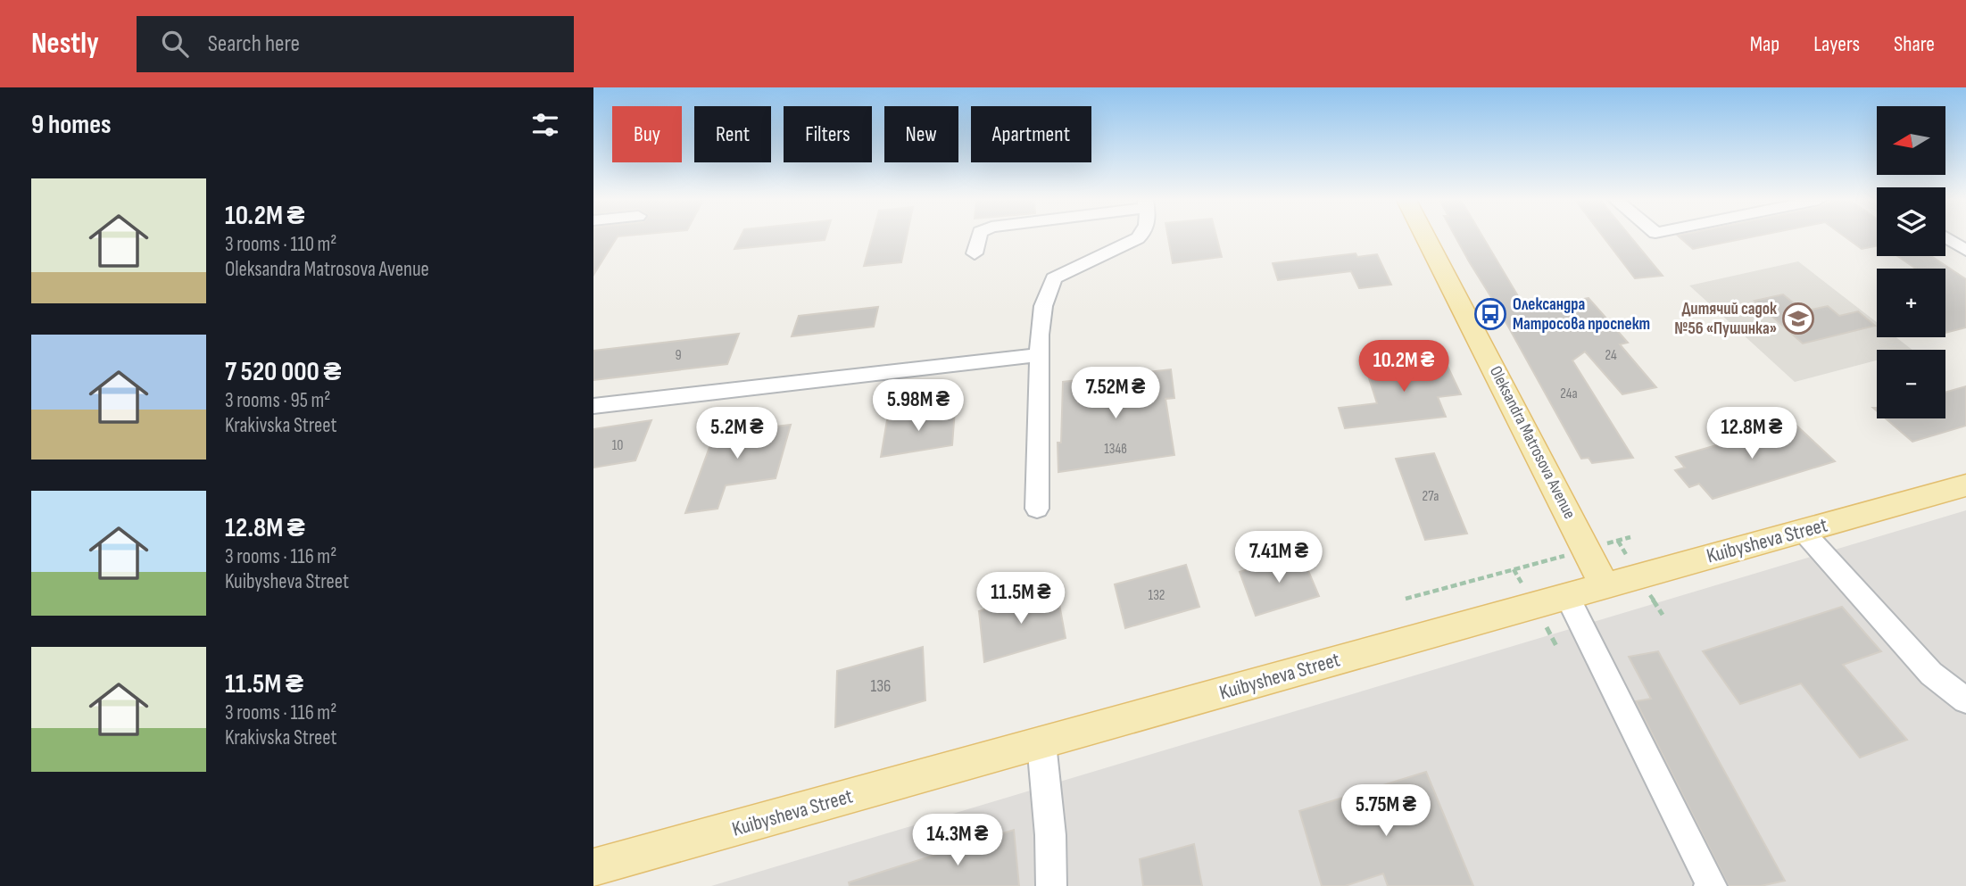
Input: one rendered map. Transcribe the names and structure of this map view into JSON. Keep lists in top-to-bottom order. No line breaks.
{"streets":{"main road":["Oleksandra Matrosova Avenue","Kuibysheva Street"]},"crossings":[["Oleksandra Matrosova Avenue","Kuibysheva Street"]],"places":{"bus stop":["Олександра Матросова проспект"],"school or university":["Дитячий садок №56 «Пушинка»"]},"house_numbers":["9","24","24а","10","134в","27а","132","136"],"north":"left","page":{"header":"Nestly","search":"Search here","nav":["Map","Layers","Share"],"heading":"9 homes","map_buttons":["+","−"],"chip":["Buy","Rent","Filters","New","Apartment"],"list":[{"name":"10.2M ₴","note":"3 rooms · 110 m² · Oleksandra Matrosova Avenue"},{"name":"7 520 000 ₴","note":"3 rooms · 95 m² · Krakivska Street"},{"name":"12.8M ₴","note":"3 rooms · 116 m² · Kuibysheva Street"},{"name":"11.5M ₴","note":"3 rooms · 116 m² · Krakivska Street"}],"price":["10.2M ₴","7.52M ₴","5.98M ₴","5.2M ₴","12.8M ₴","7.41M ₴","11.5M ₴","5.75M ₴","14.3M ₴"]}}
